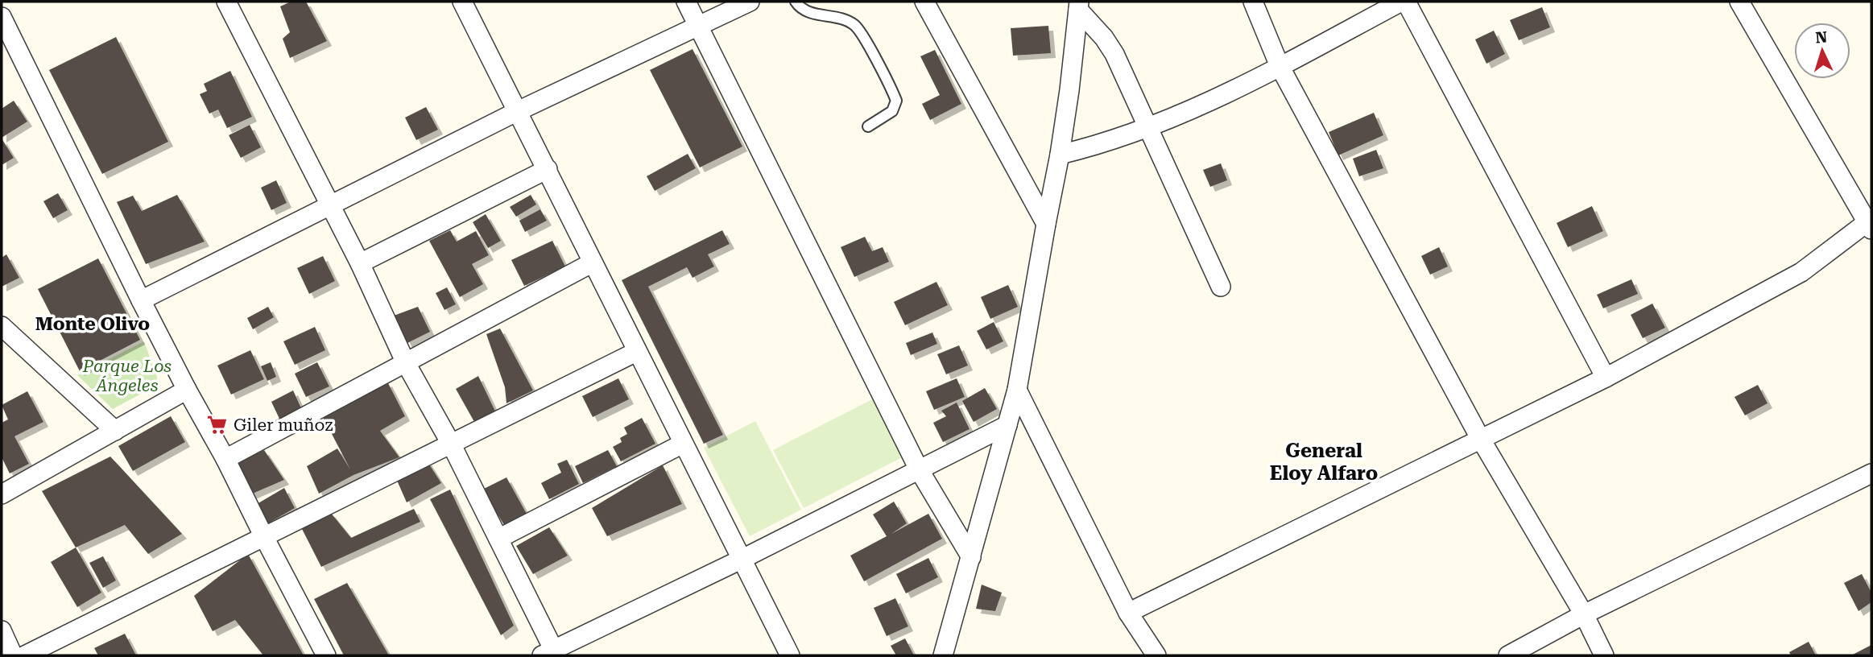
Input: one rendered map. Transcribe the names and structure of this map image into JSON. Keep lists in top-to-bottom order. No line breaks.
{"districts":["Monte Olivo","General Eloy Alfaro"],"parks":["Parque Los Ángeles"],"places":{"supermarket":["Giler muñoz"]},"north":"top"}
